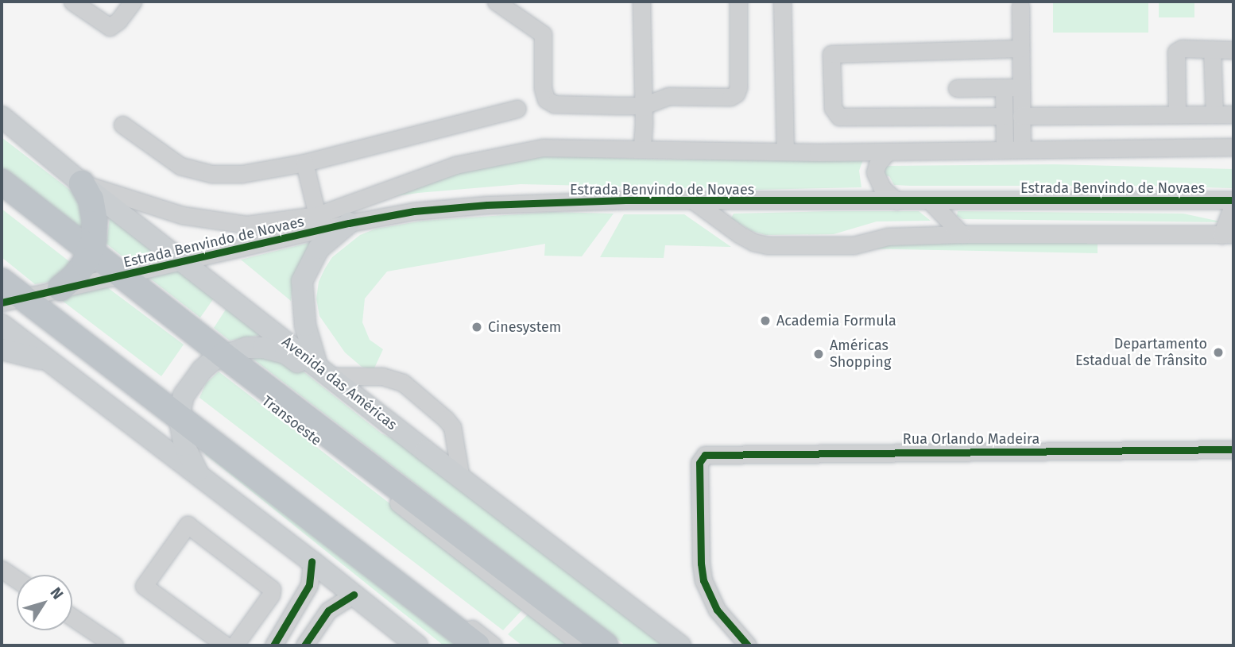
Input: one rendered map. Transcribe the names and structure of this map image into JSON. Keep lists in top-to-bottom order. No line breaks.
{"streets":{"main road":["Avenida das Américas"],"street":["Estrada Benvindo de Novaes","Transoeste","Rua Orlando Madeira"]},"crossings":[["Estrada Benvindo de Novaes","Avenida das Américas"]],"places":["Academia Formula","Cinesystem","Departamento Estadual de Trânsito","Américas Shopping"],"north":"top right"}
